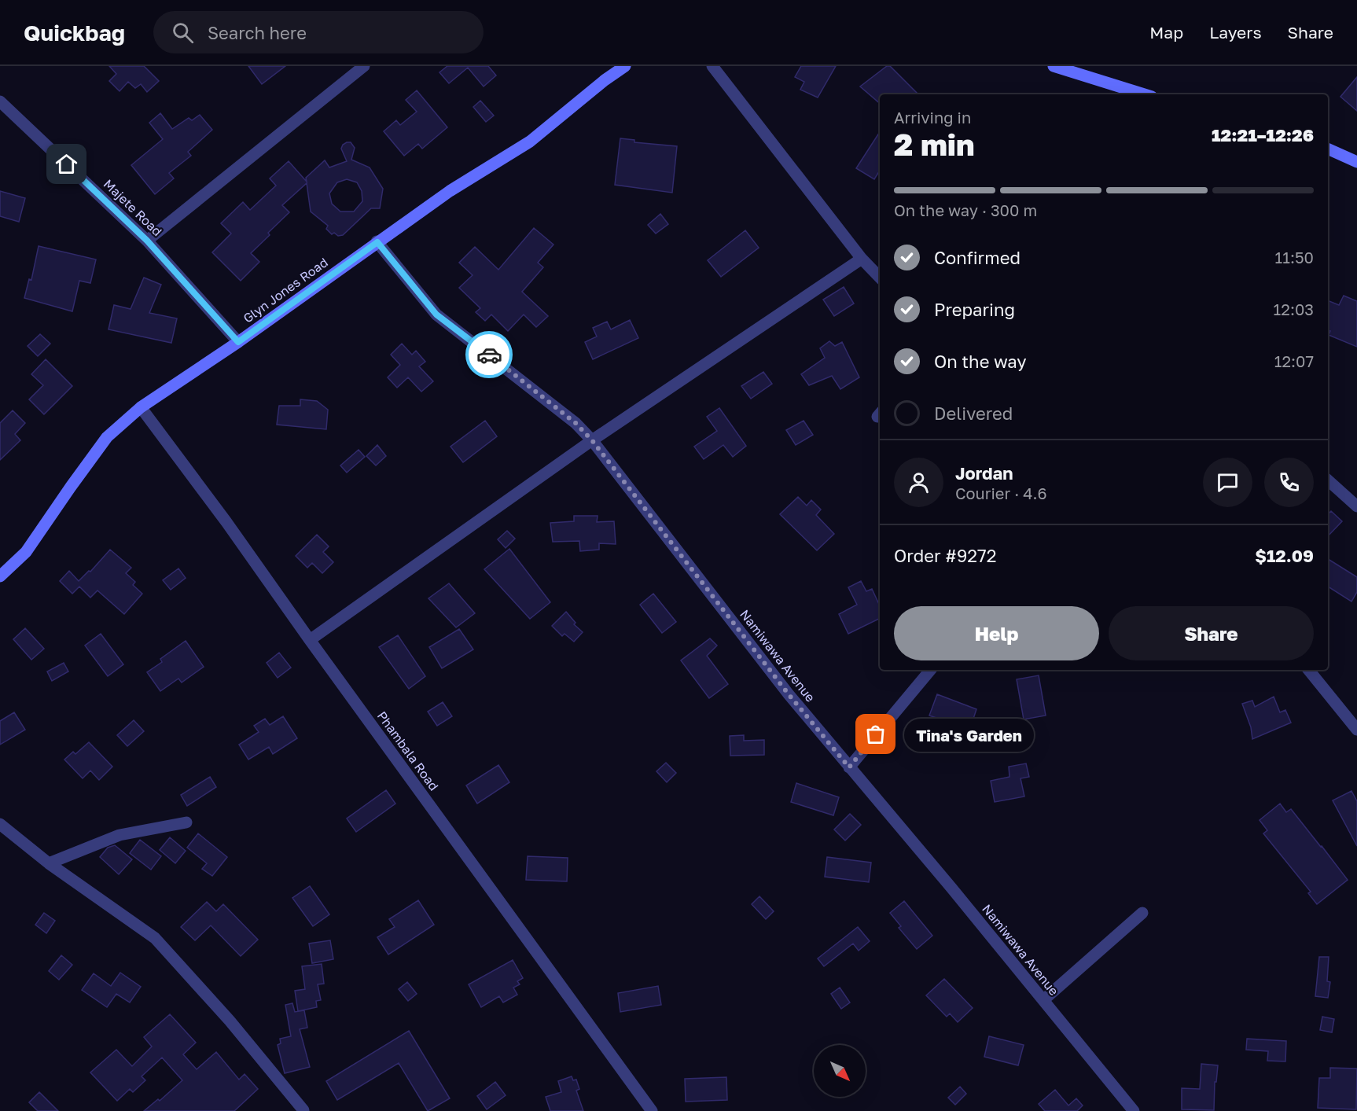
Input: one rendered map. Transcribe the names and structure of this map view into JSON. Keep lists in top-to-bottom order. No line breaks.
{"streets":{"street":["Majete Road","Glyn Jones Road","Namiwawa Avenue","Phambala Road"]},"crossings":[["Majete Road","Glyn Jones Road"],["Glyn Jones Road","Namiwawa Avenue"],["Glyn Jones Road","Phambala Road"]],"places":["Tina's Garden"],"north":"bottom right","page":{"header":"Quickbag","search":"Search here","nav":["Map","Layers","Share"],"heading":["2 min","Arriving in","12:21–12:26"],"panel":["Jordan","Courier · 4.6","Order #9272","$12.09"],"bar":"On the way · 300 m","list":[["Confirmed","11:50"],["Preparing","12:03"],["On the way","12:07"],"Delivered"],"buttons":["Help","Share"],"bubble":"Tina's Garden"}}
